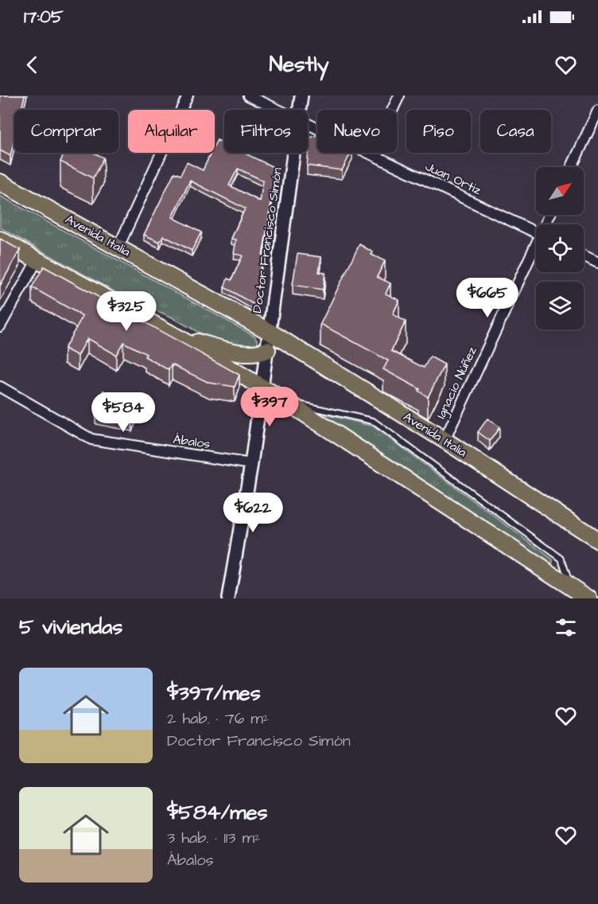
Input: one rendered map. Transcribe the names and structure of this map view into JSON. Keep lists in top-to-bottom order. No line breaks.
{"streets":{"main road":["Avenida Italia"],"street":["Juan Ortiz","Doctor Francisco Simón","Ignacio Núñez","Ábalos"]},"crossings":[["Avenida Italia","Doctor Francisco Simón"],["Avenida Italia","Ignacio Núñez"]],"north":"top right","page":{"status":"17:05","header":"Nestly","chip":["Comprar","Alquilar","Filtros","Nuevo","Piso","Casa"],"price":["$665","$325","$397","$584","$622"],"heading":"5 viviendas","list":[{"name":"$397/mes","note":"2 hab. · 76 m² · Doctor Francisco Simón"},{"name":"$584/mes","note":"3 hab. · 113 m² · Ábalos"}]}}
